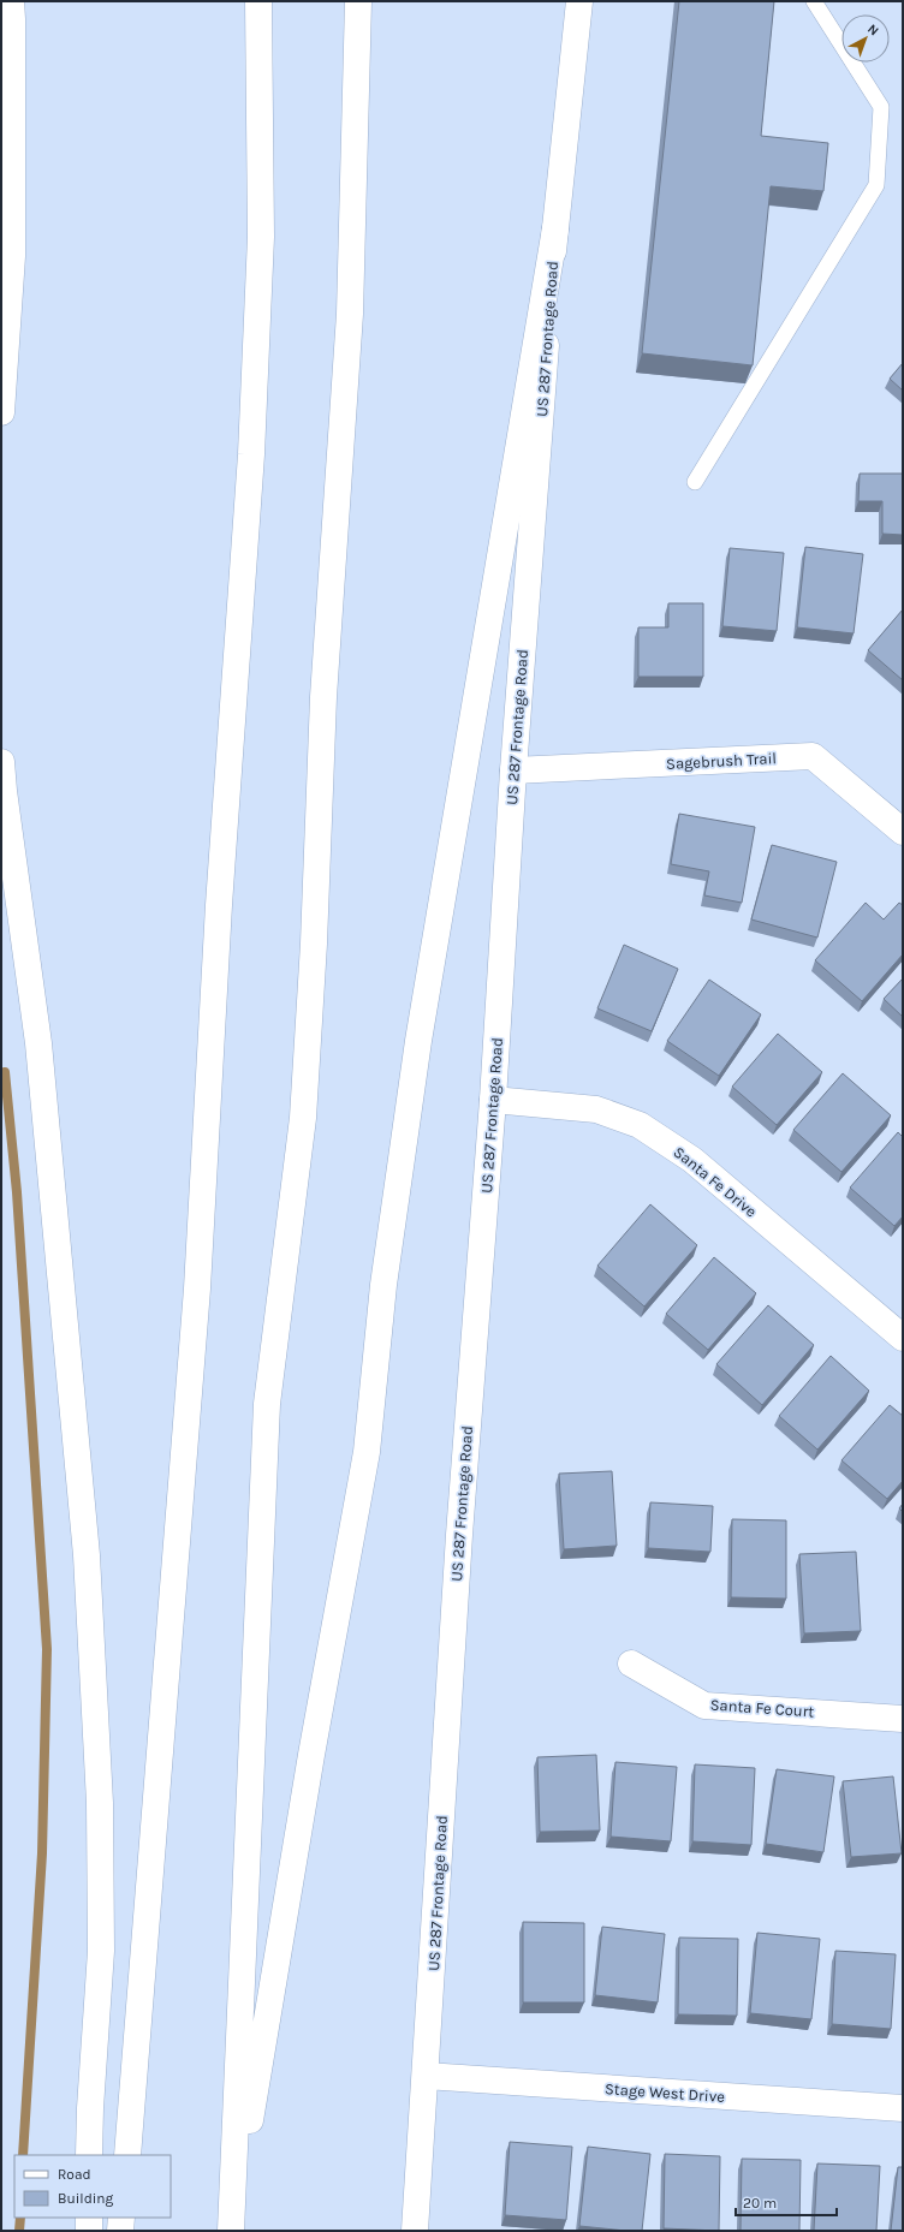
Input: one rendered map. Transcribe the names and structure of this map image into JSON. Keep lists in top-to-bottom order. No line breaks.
{"streets":{"main road":["US 287 Frontage Road","Sagebrush Trail","Santa Fe Drive","Santa Fe Court","Stage West Drive"]},"crossings":[["US 287 Frontage Road","Sagebrush Trail"],["US 287 Frontage Road","Santa Fe Drive"],["US 287 Frontage Road","Stage West Drive"]],"legend":["Road","Building"],"scale_bar":"20 m","north":"top right"}
